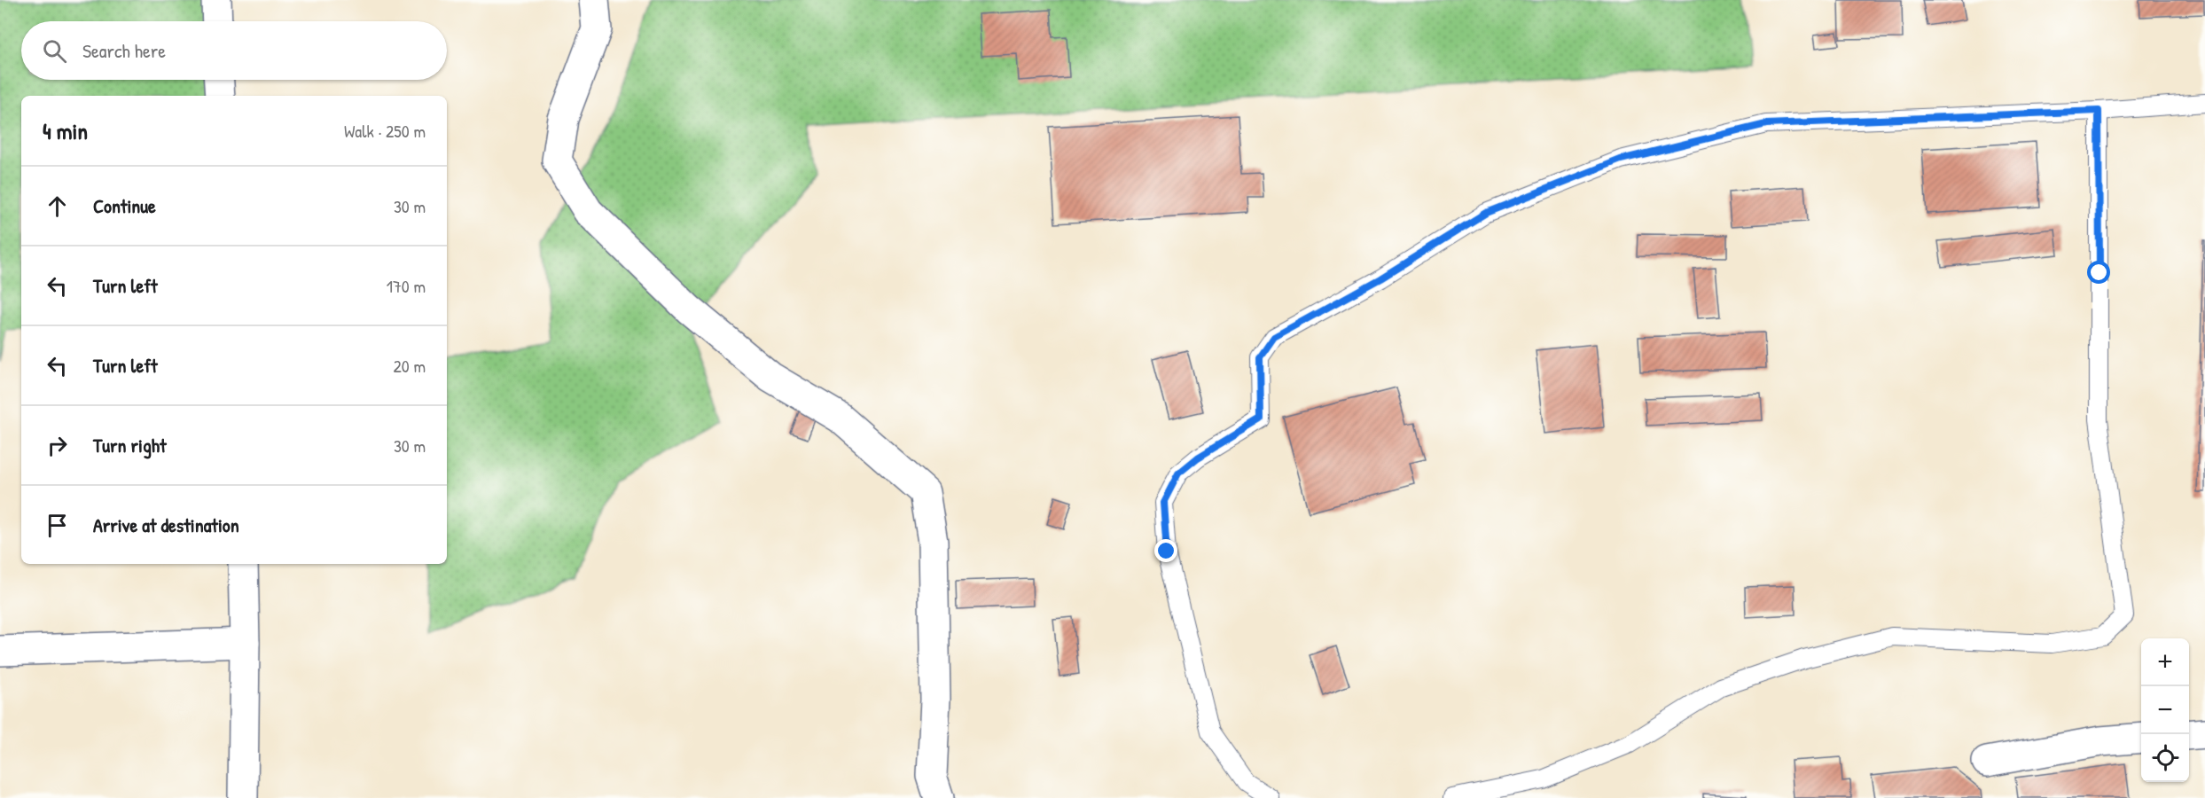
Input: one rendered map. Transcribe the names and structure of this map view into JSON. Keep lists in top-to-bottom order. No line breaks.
{"page":{"search":"Search here","heading":["4 min","Walk · 250 m"],"list":[["Continue","30 m"],["Turn left","170 m"],["Turn left","20 m"],["Turn right","30 m"],"Arrive at destination"],"map_buttons":["+","−"]}}
